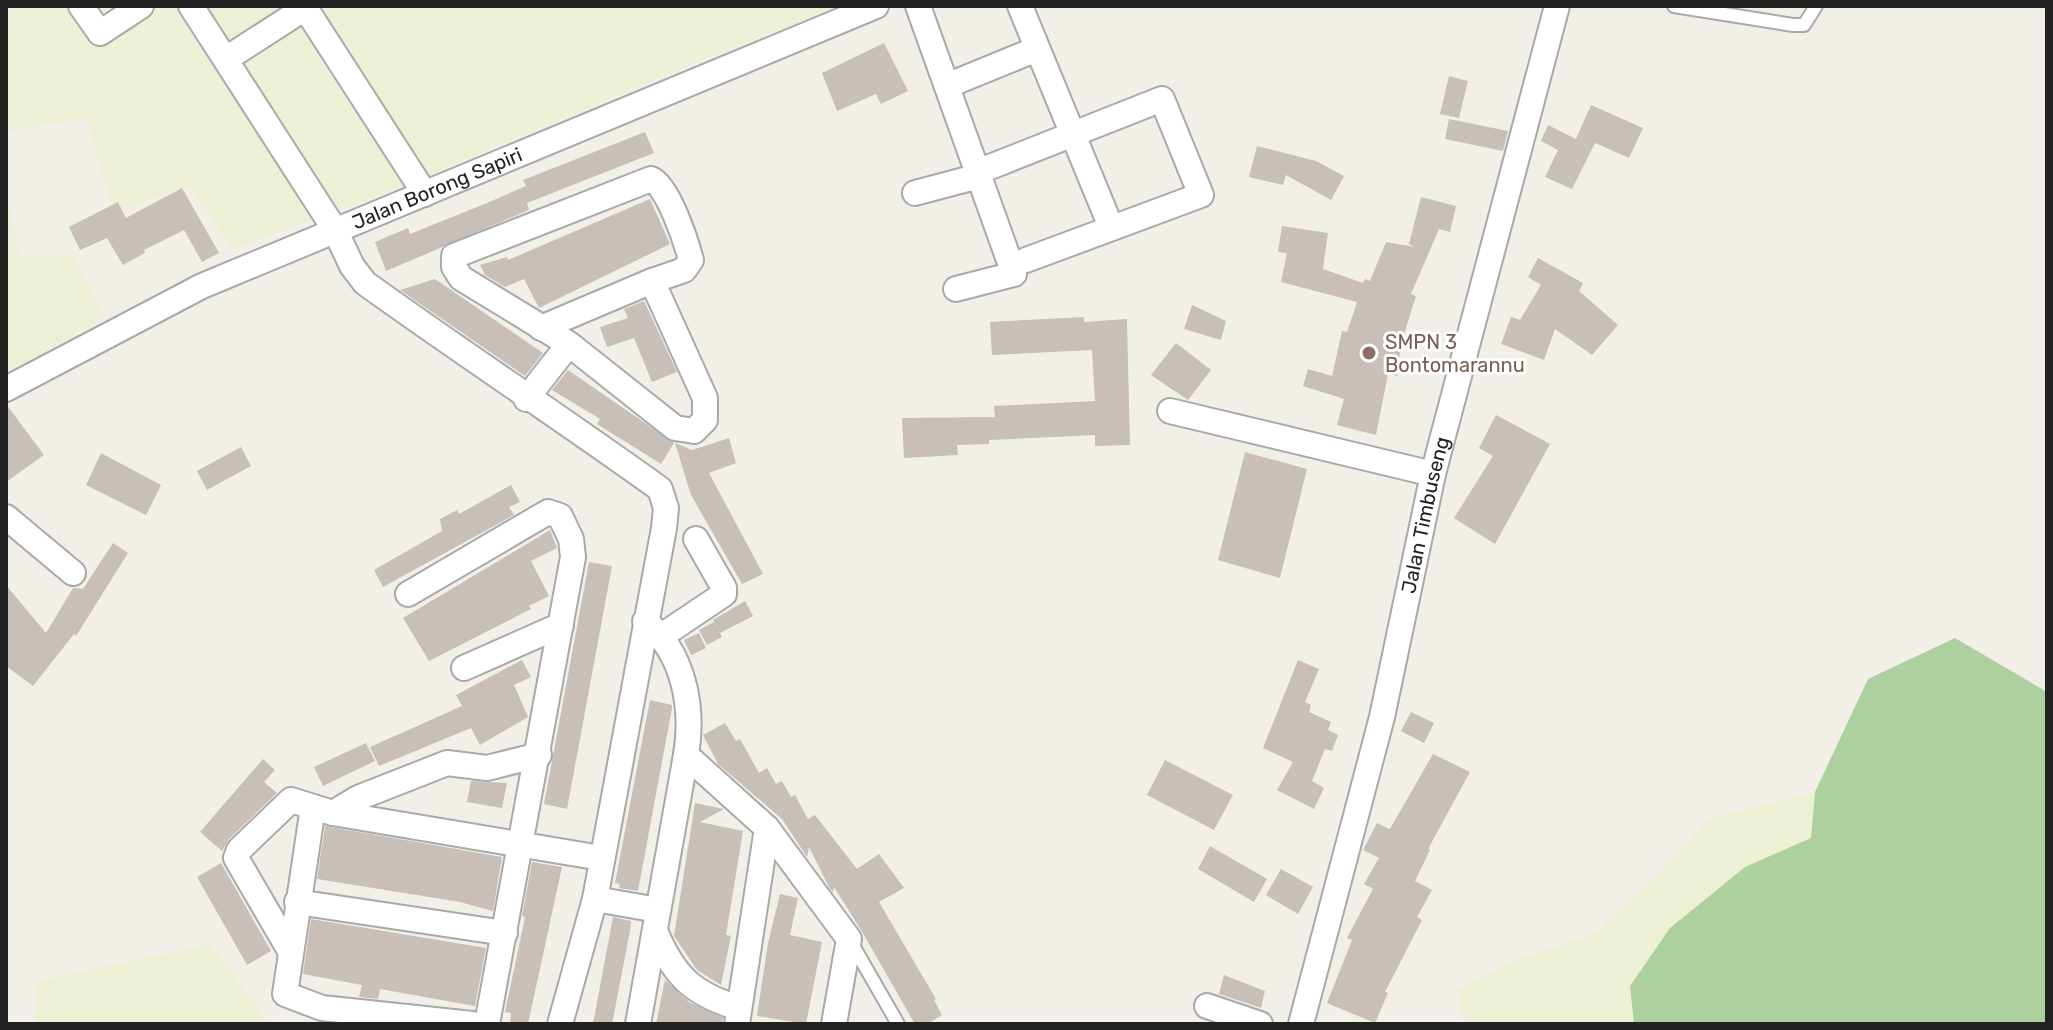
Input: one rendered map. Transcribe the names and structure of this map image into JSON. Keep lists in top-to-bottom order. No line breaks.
{"streets":{"street":["Jalan Borong Sapiri","Jalan Timbuseng"]},"places":["SMPN 3 Bontomarannu"]}
